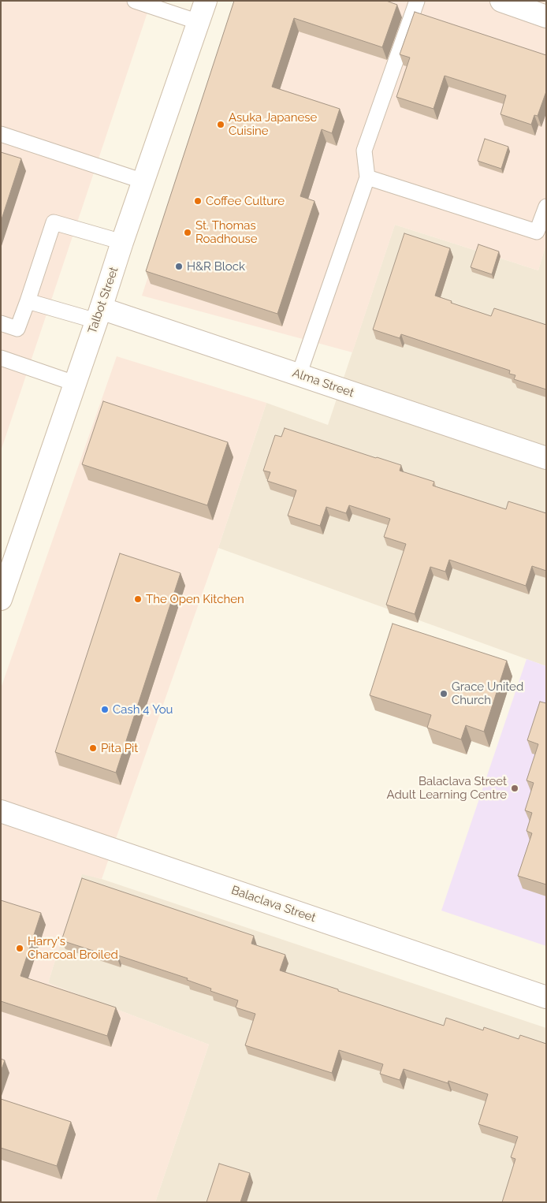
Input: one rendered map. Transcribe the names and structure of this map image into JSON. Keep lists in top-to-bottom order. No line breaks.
{"streets":{"street":["Talbot Street","Alma Street","Balaclava Street"]},"crossings":[["Talbot Street","Alma Street"]],"places":["Asuka Japanese Cuisine","Coffee Culture","St. Thomas Roadhouse","H&R Block","The Open Kitchen","Grace United Church","Cash 4 You","Pita Pit","Balaclava Street Adult Learning Centre","Harry's Charcoal Broiled"]}
